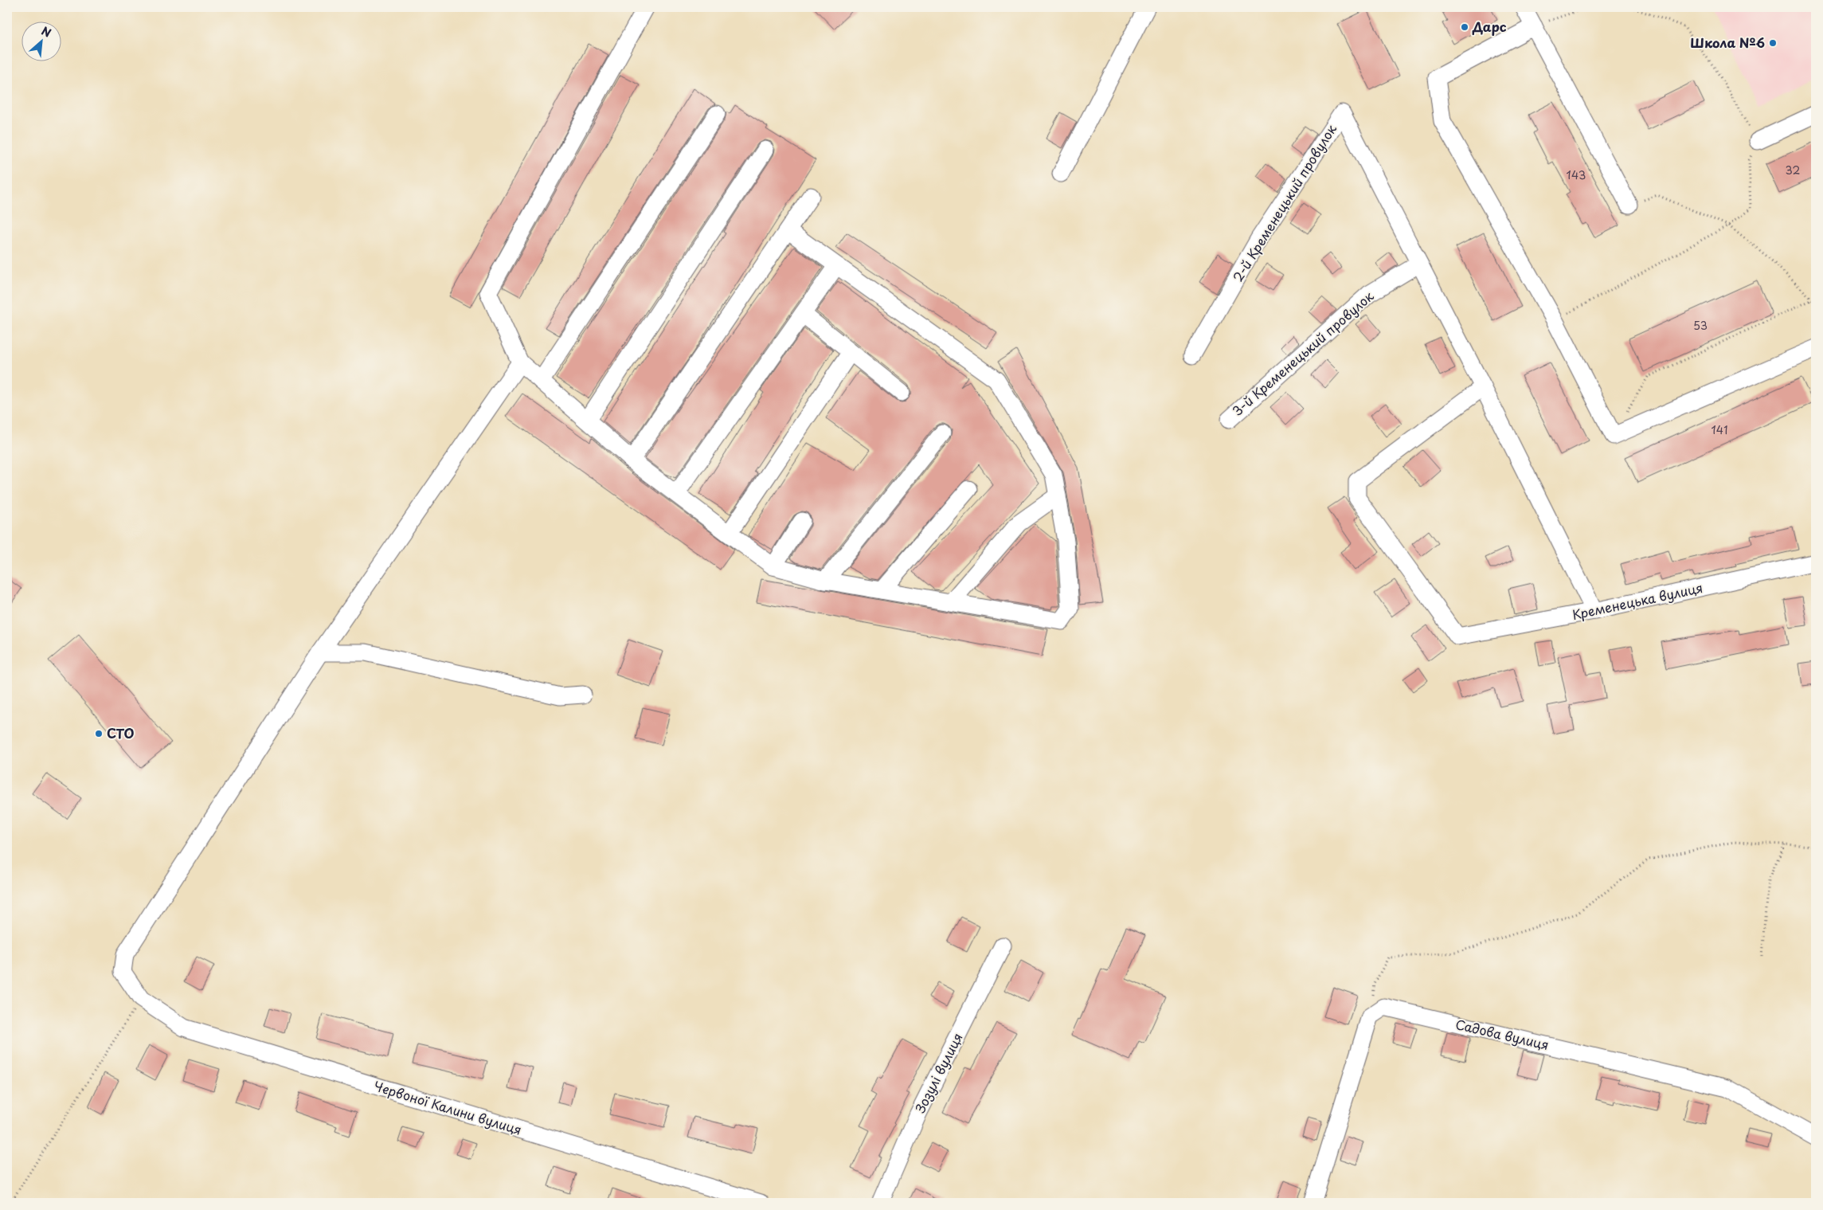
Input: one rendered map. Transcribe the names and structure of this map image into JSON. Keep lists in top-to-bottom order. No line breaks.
{"streets":{"street":["2-й Кременецький провулок","3-й Кременецький провулок","Кременецька вулиця","Садова вулиця","Зозулі вулиця","Червоної Калини вулиця"]},"crossings":[["2-й Кременецький провулок","3-й Кременецький провулок"]],"places":["Дарс","Школа №6","СТО"],"house_numbers":["32","143","53","141"],"north":"top right"}
